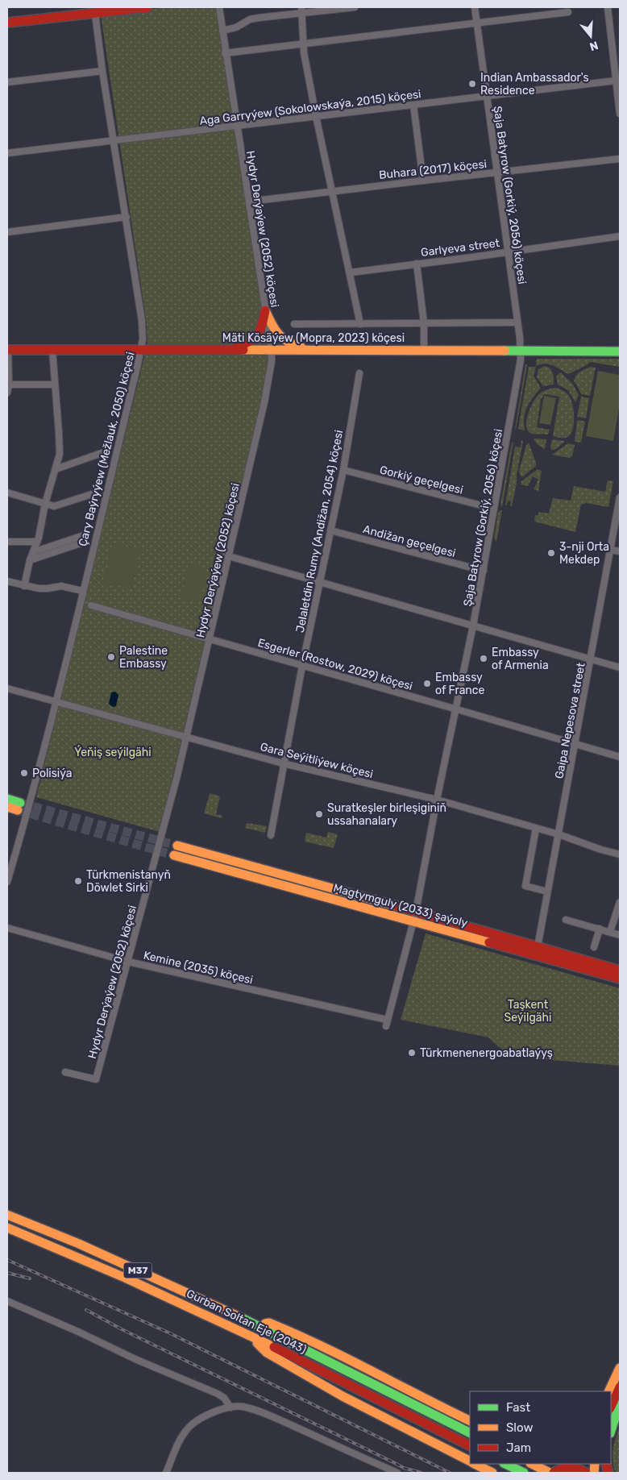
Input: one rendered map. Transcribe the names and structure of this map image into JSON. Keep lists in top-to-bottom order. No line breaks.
{"streets":{"main road":["Mäti Kösäýew (Mopra, 2023) köçesi","Magtymguly (2033) şaýoly","M37","Gurban Soltan Eje (2043)"],"street":["Aga Garryýew (Sokolowskaýa, 2015) köçesi","Buhara (2017) köçesi","Şaja Batyrow (Gorkiý, 2056) köçesi","Hydyr Derýaýew (2052) köçesi","Garlyeva street","Çary Baýryýew (Mežlauk, 2050) köçesi","Gorkiý geçelgesi","Jelaletdin Rumy (Andižan, 2054) köçesi","Andižan geçelgesi","Esgerler (Rostow, 2029) köçesi","Gaipa Nepesova street","Gara Seýitliýew köçesi","Kemine (2035) köçesi"]},"crossings":[["Aga Garryýew (Sokolowskaýa, 2015) köçesi","Şaja Batyrow (Gorkiý, 2056) köçesi"],["Aga Garryýew (Sokolowskaýa, 2015) köçesi","Hydyr Derýaýew (2052) köçesi"],["Aga Garryýew (Sokolowskaýa, 2015) köçesi","Çary Baýryýew (Mežlauk, 2050) köçesi"],["Buhara (2017) köçesi","Şaja Batyrow (Gorkiý, 2056) köçesi"],["Buhara (2017) köçesi","Hydyr Derýaýew (2052) köçesi"],["Şaja Batyrow (Gorkiý, 2056) köçesi","Garlyeva street"],["Şaja Batyrow (Gorkiý, 2056) köçesi","Mäti Kösäýew (Mopra, 2023) köçesi"],["Şaja Batyrow (Gorkiý, 2056) köçesi","Gorkiý geçelgesi"],["Şaja Batyrow (Gorkiý, 2056) köçesi","Andižan geçelgesi"],["Şaja Batyrow (Gorkiý, 2056) köçesi","Esgerler (Rostow, 2029) köçesi"],["Şaja Batyrow (Gorkiý, 2056) köçesi","Gara Seýitliýew köçesi"],["Şaja Batyrow (Gorkiý, 2056) köçesi","Magtymguly (2033) şaýoly"],["Şaja Batyrow (Gorkiý, 2056) köçesi","Kemine (2035) köçesi"],["Hydyr Derýaýew (2052) köçesi","Mäti Kösäýew (Mopra, 2023) köçesi"],["Hydyr Derýaýew (2052) köçesi","Esgerler (Rostow, 2029) köçesi"],["Hydyr Derýaýew (2052) köçesi","Gara Seýitliýew köçesi"],["Hydyr Derýaýew (2052) köçesi","Kemine (2035) köçesi"],["Mäti Kösäýew (Mopra, 2023) köçesi","Çary Baýryýew (Mežlauk, 2050) köçesi"],["Çary Baýryýew (Mežlauk, 2050) köçesi","Gara Seýitliýew köçesi"],["Gorkiý geçelgesi","Jelaletdin Rumy (Andižan, 2054) köçesi"],["Jelaletdin Rumy (Andižan, 2054) köçesi","Andižan geçelgesi"],["Jelaletdin Rumy (Andižan, 2054) köçesi","Esgerler (Rostow, 2029) köçesi"],["Jelaletdin Rumy (Andižan, 2054) köçesi","Gara Seýitliýew köçesi"],["Esgerler (Rostow, 2029) köçesi","Gaipa Nepesova street"],["Gaipa Nepesova street","Gara Seýitliýew köçesi"],["Gaipa Nepesova street","Magtymguly (2033) şaýoly"]],"parks":["Ýeňiş seýilgähi","Taşkent Seýilgähi"],"places":["Indian Ambassador's Residence","3-nji Orta Mekdep","Palestine Embassy","Embassy of Armenia","Embassy of France","Polisiýa","Suratkeşler birleşiginiň ussahanalary","Türkmenistanyň Döwlet Sirki","Türkmenenergoabatlaýyş"],"legend":["Fast","Slow","Jam"],"north":"bottom"}
